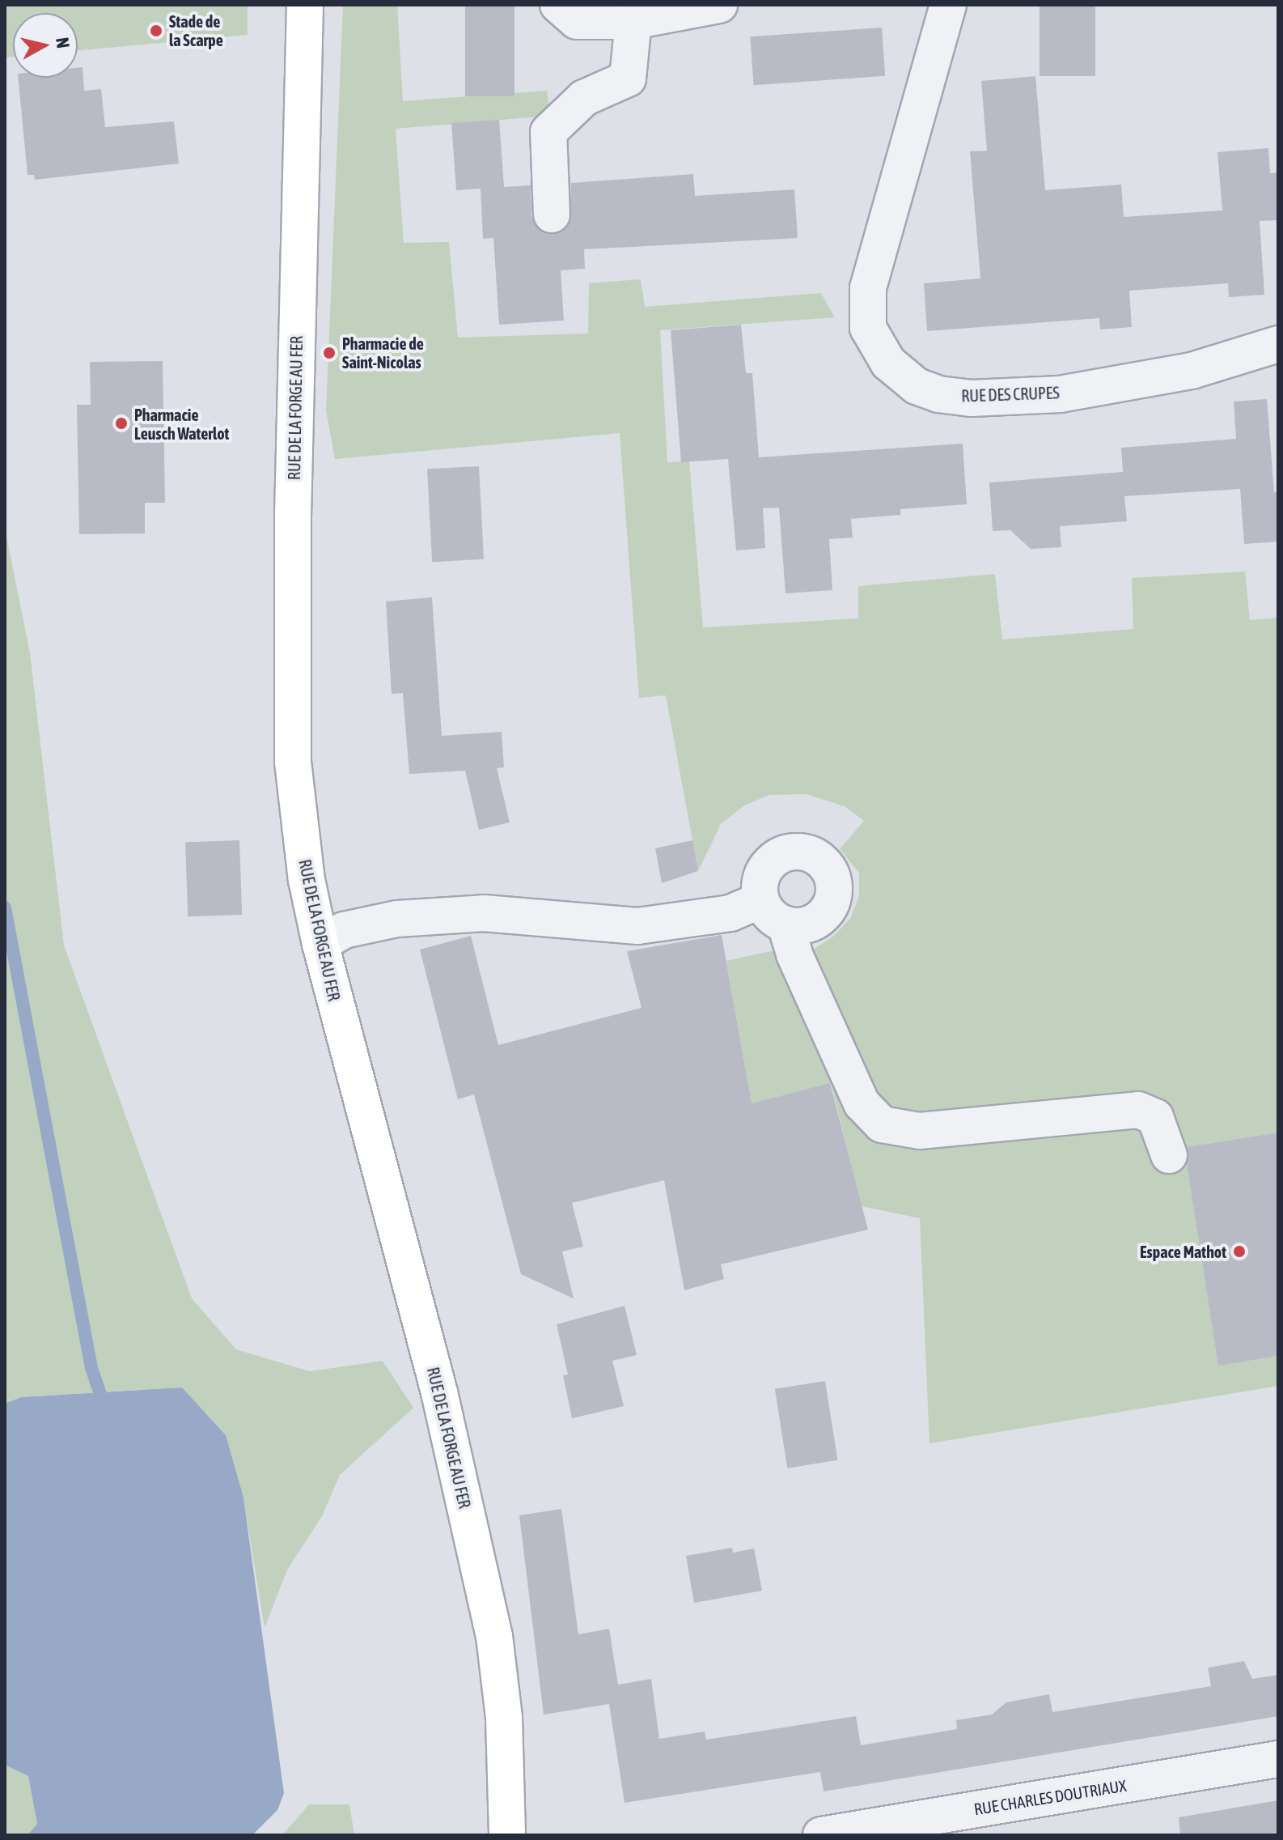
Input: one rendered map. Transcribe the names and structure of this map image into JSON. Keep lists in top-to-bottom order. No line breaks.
{"streets":{"main road":["RUE DE LA FORGE AU FER"],"street":["RUE DES CRUPES","RUE CHARLES DOUTRIAUX"]},"places":["Stade de la Scarpe","Pharmacie de Saint-Nicolas","Pharmacie Leusch Waterlot","Espace Mathot"],"north":"right"}
